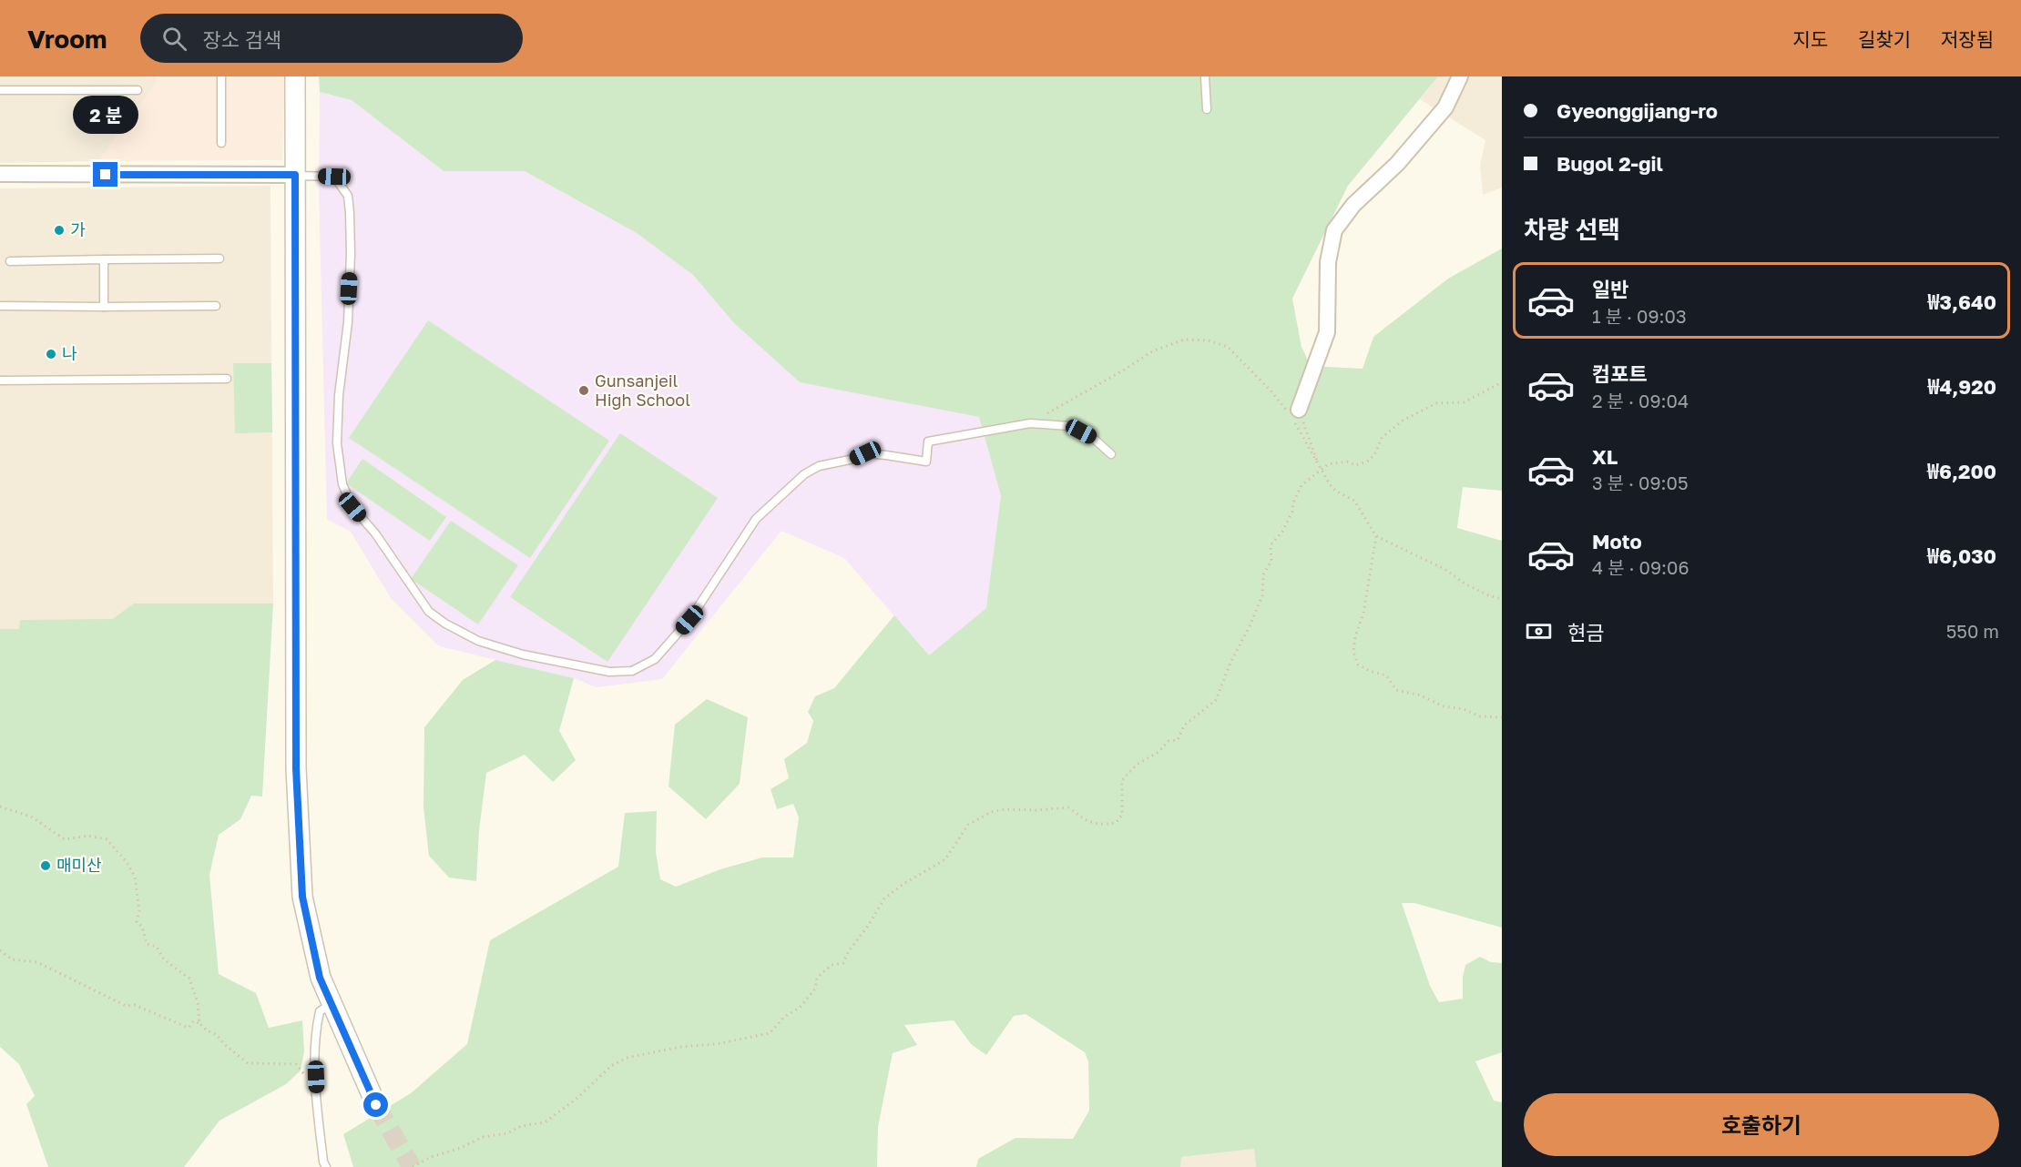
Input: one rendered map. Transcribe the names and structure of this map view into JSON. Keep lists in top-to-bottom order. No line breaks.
{"places":["가","나","Gunsanjeil High School","매미산"],"page":{"header":"Vroom","search":"장소 검색","nav":["지도","길찾기","저장됨"],"banner":["Gyeonggijang-ro","Bugol 2-gil"],"bubble":"2 분","heading":"차량 선택","list":[{"name":"일반","note":"1 분 · 09:03","value":"₩3,640"},{"name":"컴포트","note":"2 분 · 09:04","value":"₩4,920"},{"name":"XL","note":"3 분 · 09:05","value":"₩6,200"},{"name":"Moto","note":"4 분 · 09:06","value":"₩6,030"}],"pay":["현금","550 m"],"buttons":"호출하기"}}
